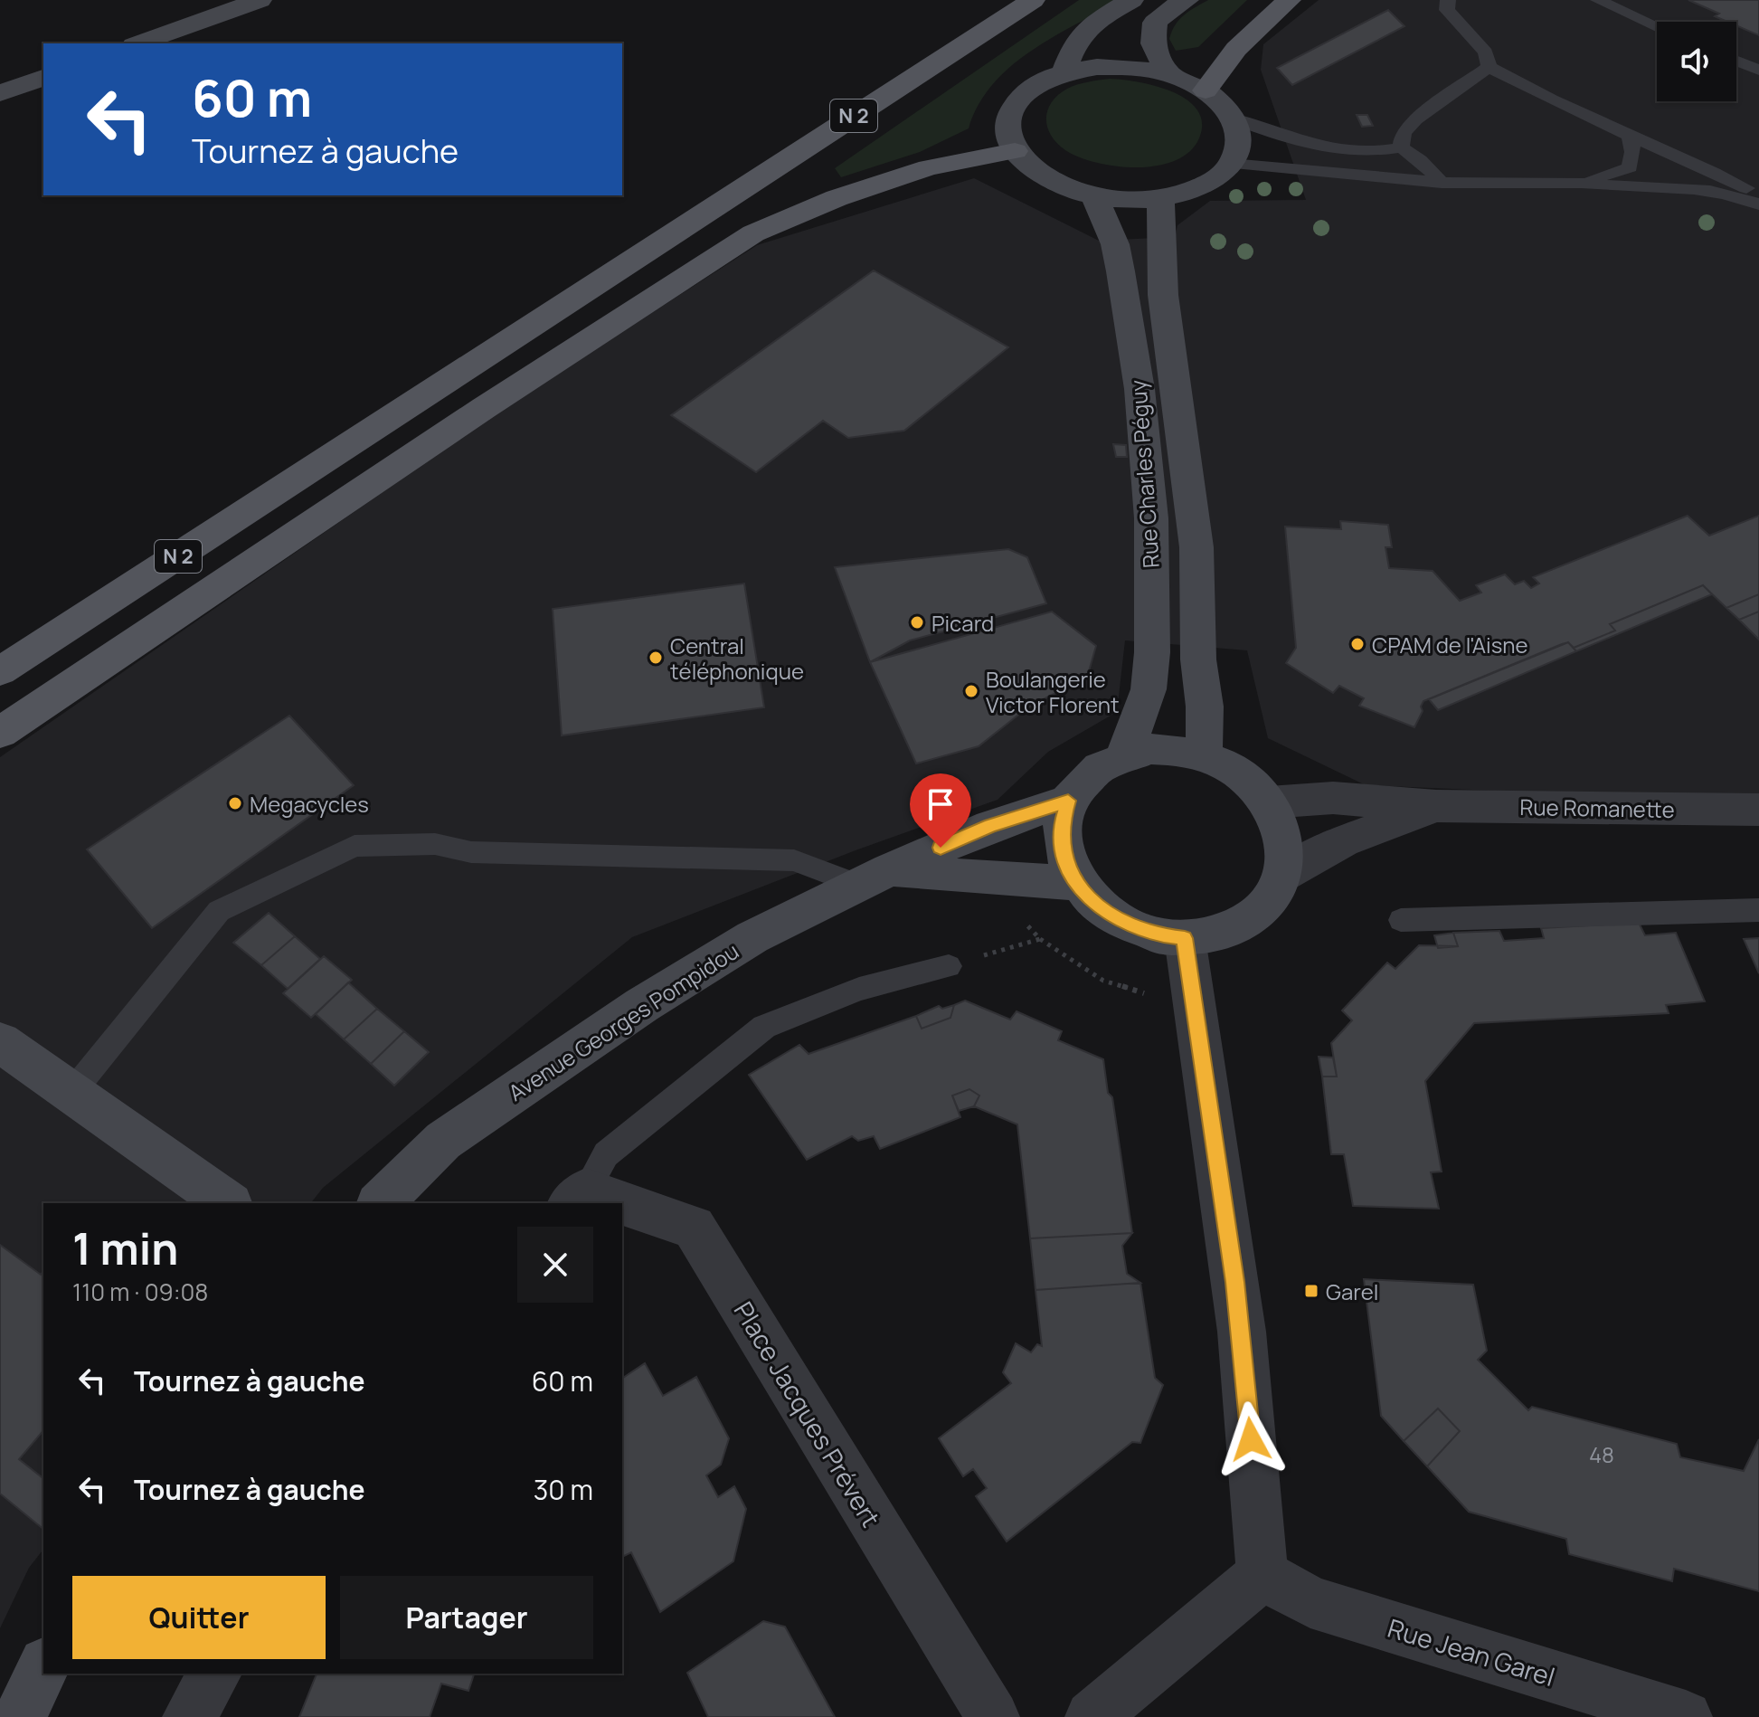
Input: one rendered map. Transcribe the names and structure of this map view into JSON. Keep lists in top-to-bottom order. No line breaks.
{"streets":{"main road":["N 2","Rue Charles Péguy","Avenue Georges Pompidou"],"street":["Rue Romanette","Place Jacques Prévert","Rue Jean Garel"]},"crossings":[["Rue Charles Péguy","Rue Romanette"],["Rue Charles Péguy","Avenue Georges Pompidou"],["Rue Romanette","Avenue Georges Pompidou"]],"places":{"other":["Picard","CPAM de l'Aisne","Central téléphonique","Boulangerie Victor Florent","Megacycles"],"transit":["Garel"]},"house_numbers":["48"],"page":{"turn":["60 m","Tournez à gauche"],"heading":["1 min","110 m · 09:08"],"list":[{"name":"Tournez à gauche","value":"60 m"},{"name":"Tournez à gauche","value":"30 m"}],"buttons":["Quitter","Partager"]}}
